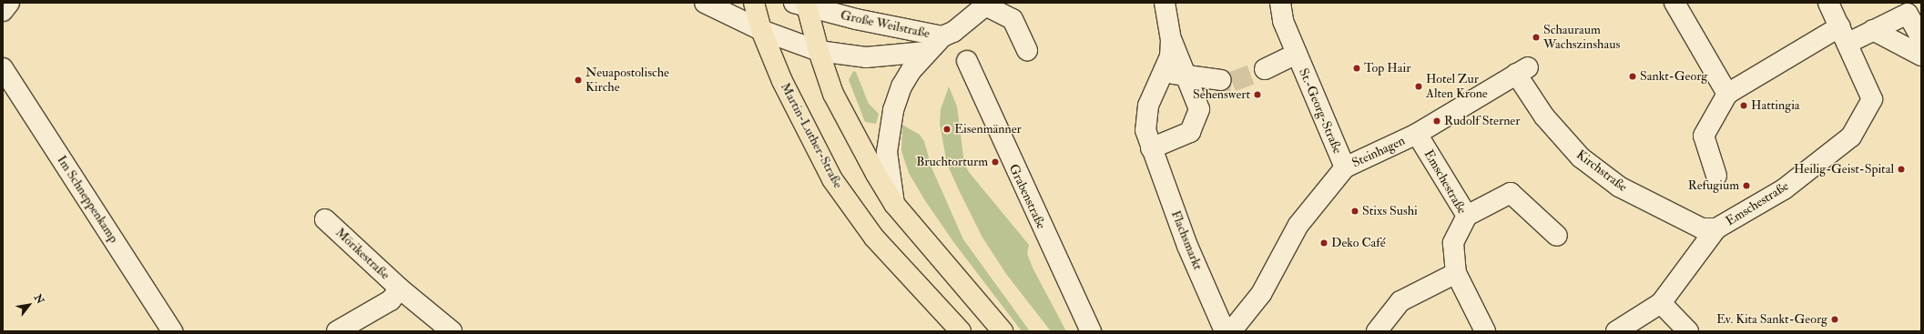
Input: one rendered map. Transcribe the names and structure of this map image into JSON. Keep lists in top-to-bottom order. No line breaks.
{"streets":{"main road":["Martin-Luther-Straße"],"street":["Große Weilstraße","St.-Georg-Straße","Steinhagen","Kirchstraße","Emschestraße","Grabenstraße","Im Schneppenkamp","Flachsmarkt","Mörikestraße"]},"crossings":[["St.-Georg-Straße","Steinhagen"],["Steinhagen","Kirchstraße"],["Steinhagen","Emschestraße"],["Kirchstraße","Emschestraße"]],"places":["Schauraum Wachszinshaus","Top Hair","Sankt-Georg","Neuapostolische Kirche","Hotel Zur Alten Krone","Sehenswert","Hattingia","Rudolf Sterner","Eisenmänner","Bruchtorturm","Heilig-Geist-Spital","Refugium","Stixs Sushi","Deko Café","Ev. Kita Sankt-Georg"],"north":"top right"}
